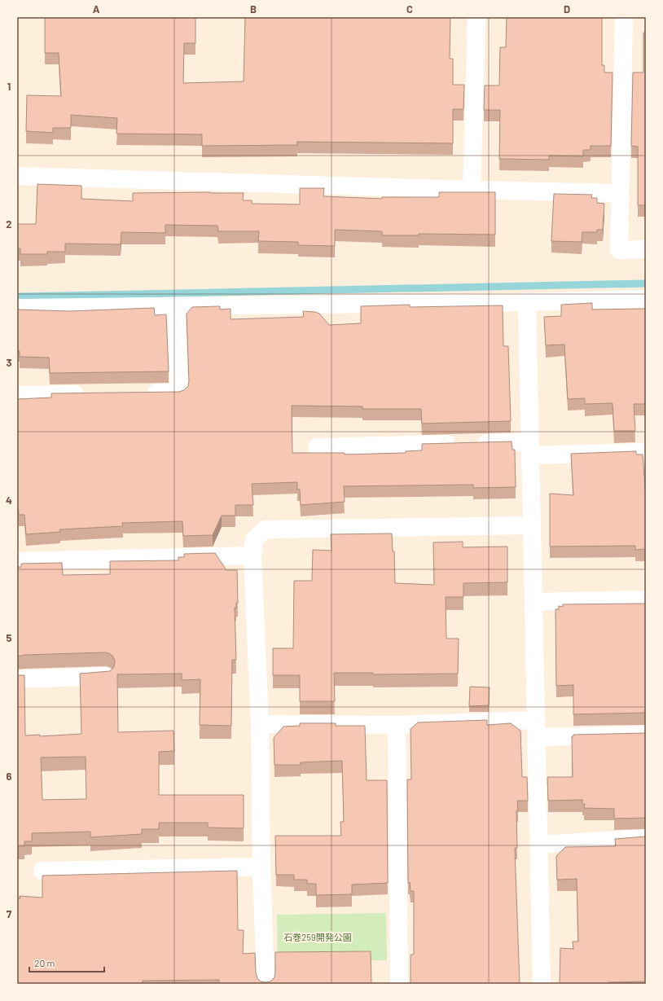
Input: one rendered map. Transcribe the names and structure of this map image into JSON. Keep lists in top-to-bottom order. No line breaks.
{"parks":["石巻259開発公園"],"scale_bar":"20 m","grid":{"columns":["A","B","C","D"],"rows":["1","2","3","4","5","6","7"]}}
